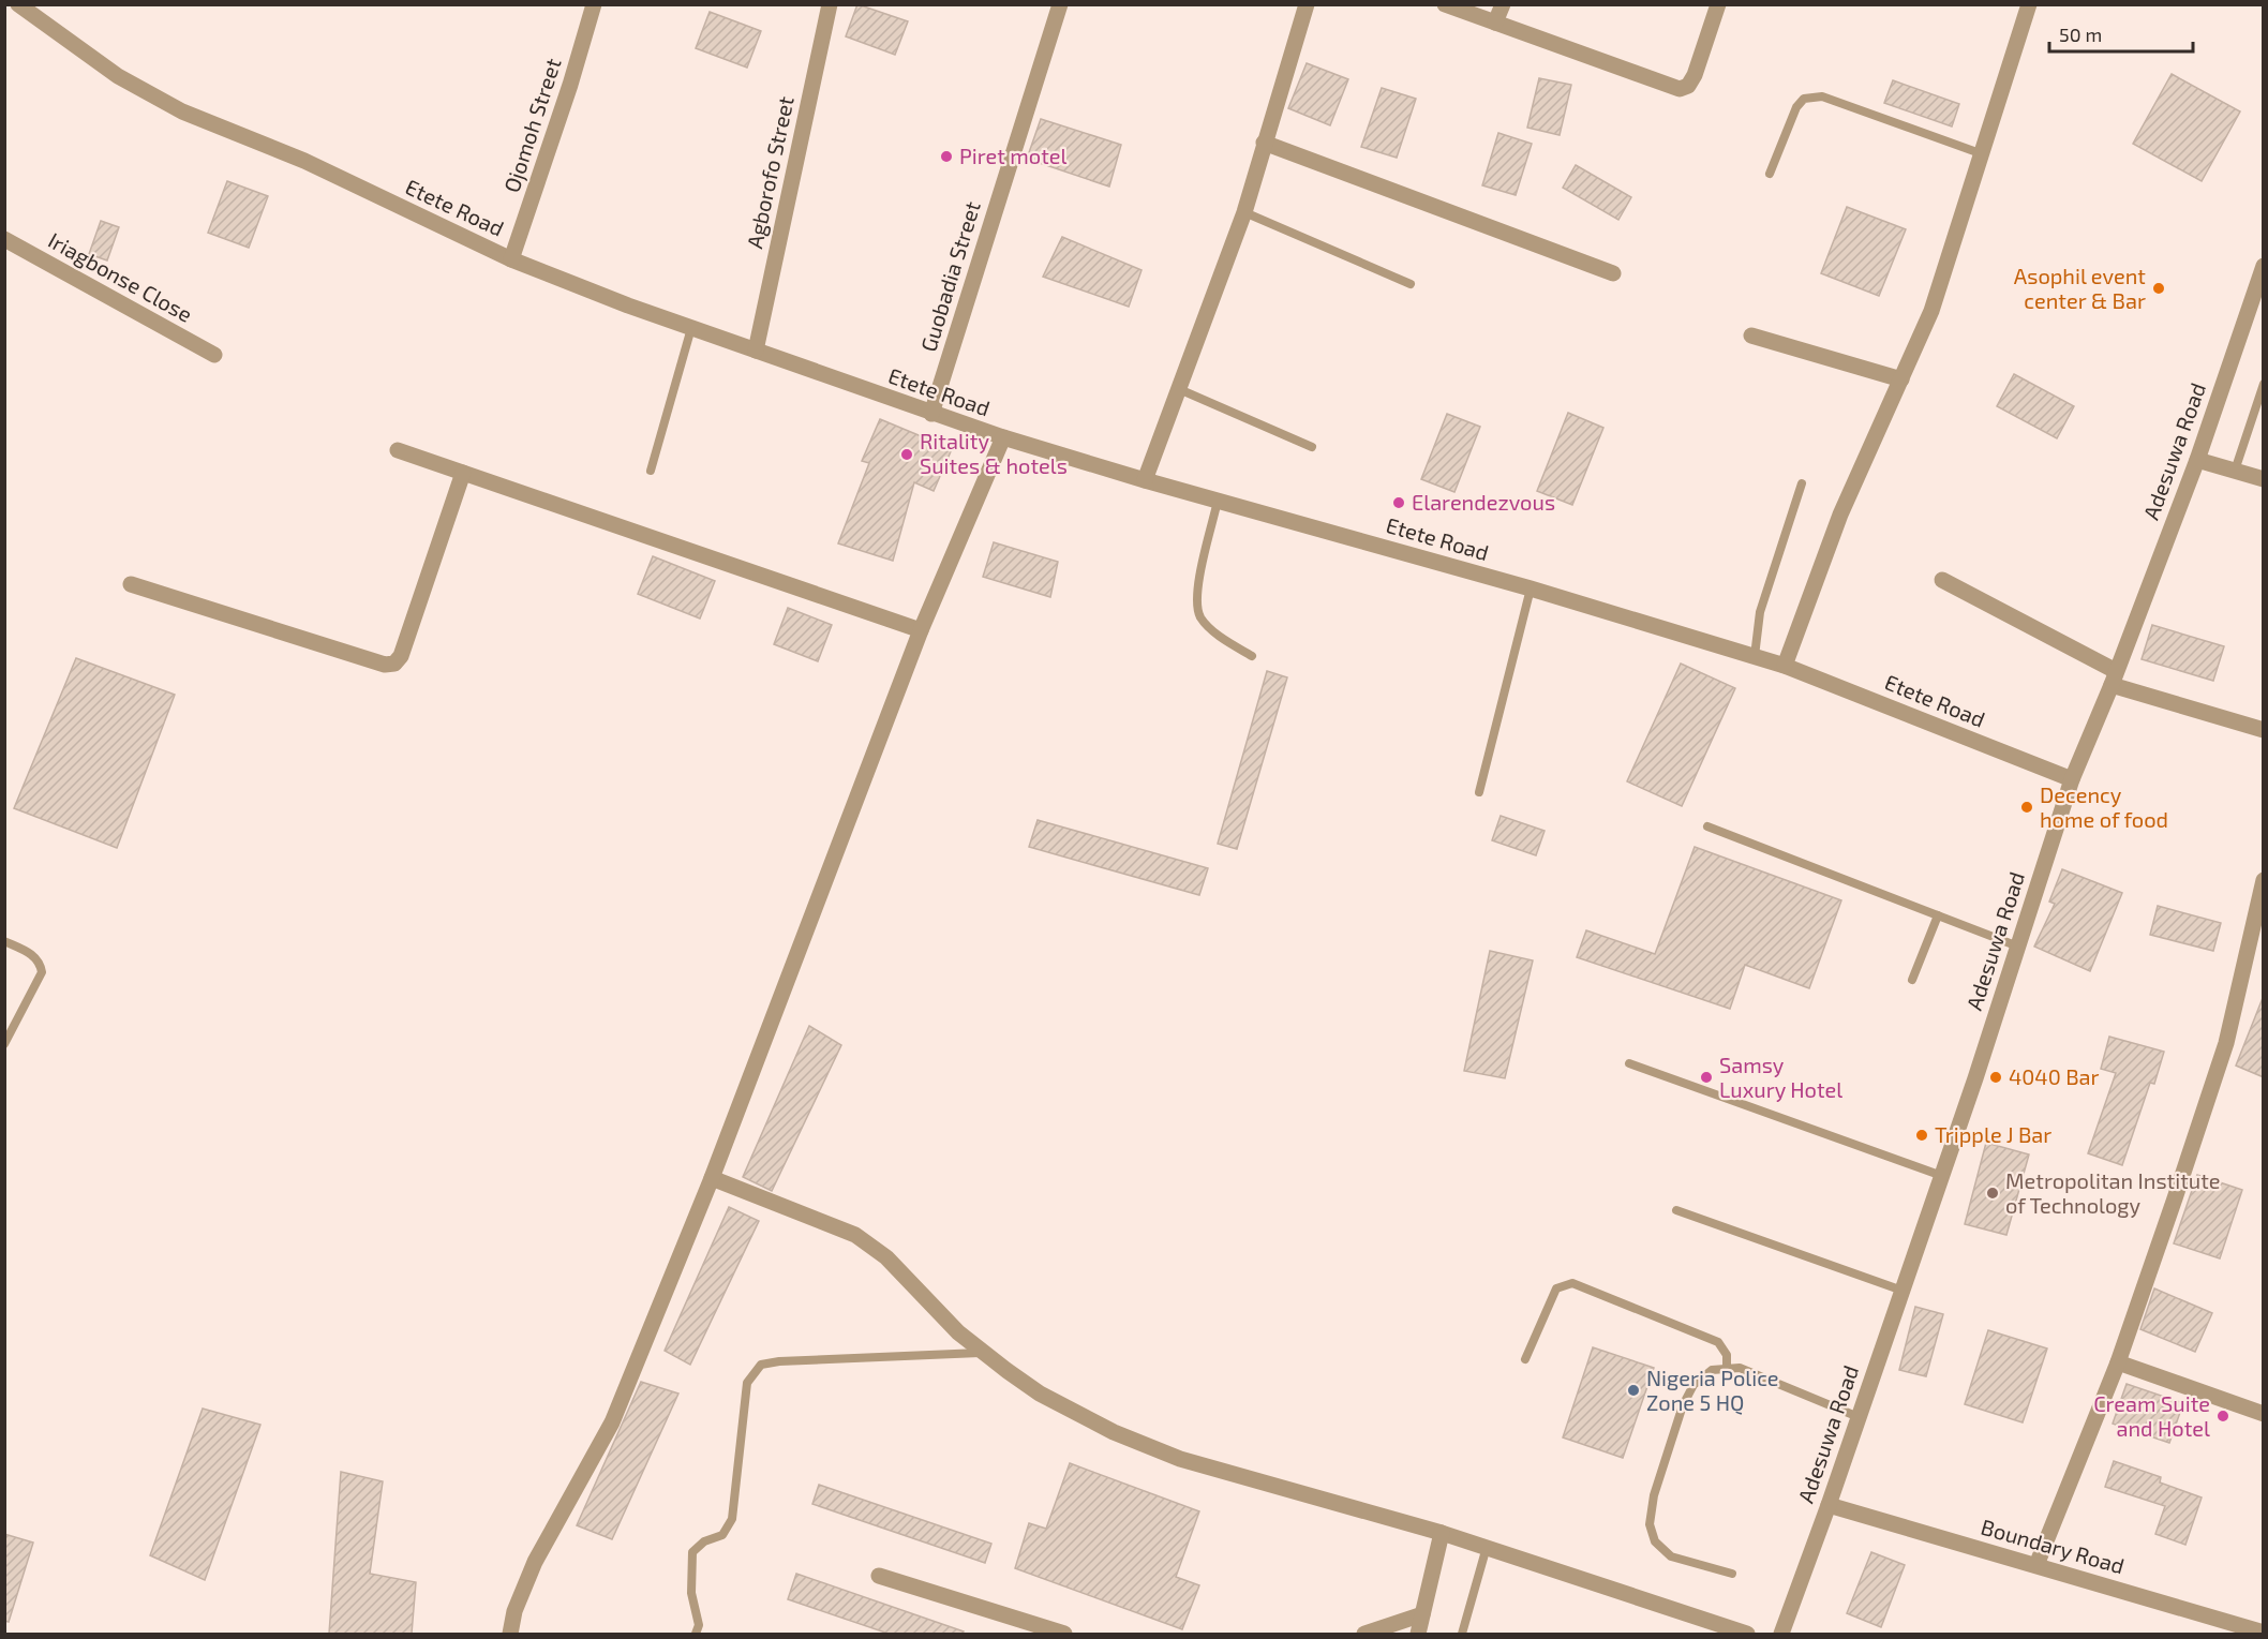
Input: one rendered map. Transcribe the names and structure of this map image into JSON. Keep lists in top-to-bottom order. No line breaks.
{"streets":{"street":["Ojomoh Street","Agborofo Street","Etete Road","Guobadia Street","Iriagbonse Close","Adesuwa Road","Boundary Road"]},"crossings":[["Ojomoh Street","Etete Road"],["Agborofo Street","Etete Road"],["Etete Road","Guobadia Street"],["Etete Road","Adesuwa Road"],["Adesuwa Road","Boundary Road"]],"places":["Piret motel","Asophil event center & Bar","Ritality Suites & hotels","Elarendezvous","Decency home of food","Samsy Luxury Hotel","4040 Bar","Tripple J Bar","Metropolitan Institute of Technology","Nigeria Police Zone 5 HQ","Cream Suite and Hotel"],"scale_bar":"50 m"}
